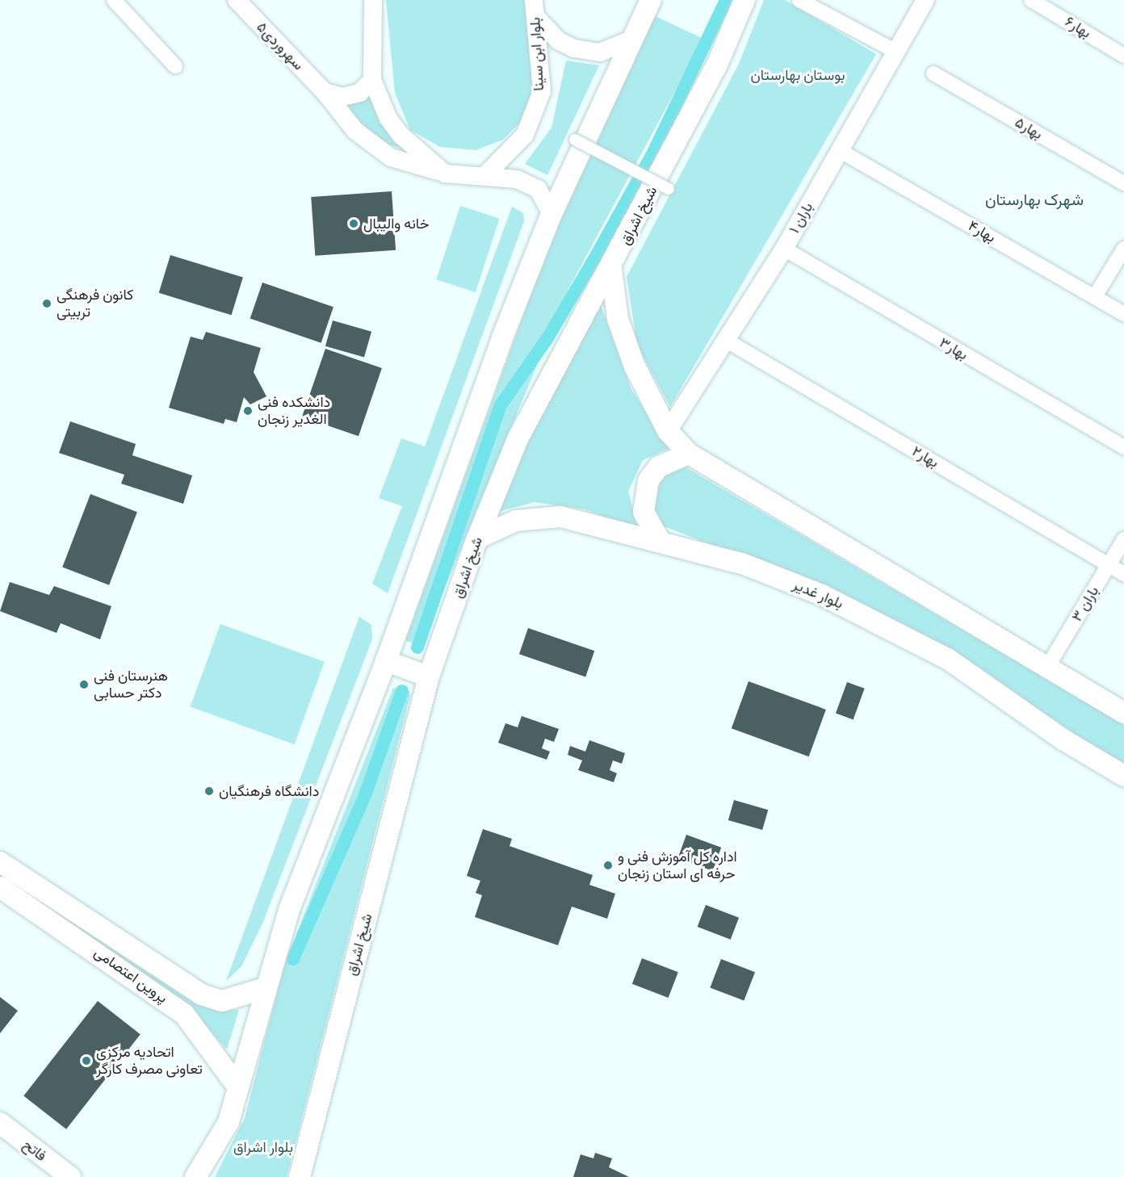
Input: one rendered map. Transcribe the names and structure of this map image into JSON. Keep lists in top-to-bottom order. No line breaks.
{"streets":{"main road":["شیخ اشراق","بلوار غدیر","پروین اعتصامی","فاتح"],"street":["بهار۶","سهروردی۵","بلوار ابن سینا","بهار۵","باران ۱","بهار۴","بهار۳","بهار۲","باران ۳"]},"crossings":[["شیخ اشراق","بلوار غدیر"],["باران ۱","بهار۴"],["باران ۱","بهار۳"],["باران ۱","بهار۲"],["بهار۲","باران ۳"]],"districts":["شهرک بهارستان"],"parks":["بوستان بهارستان","بلوار اشراق"],"places":["خانه والیبال","کانون فرهنگی تربیتی","دانشکده فنی الغدیر زنجان","هنرستان فنی دکتر حسابی","دانشگاه فرهنگیان","اداره کل آموزش فنی و حرفه ای استان زنجان","اتحادیه مرکزی تعاونی مصرف کارگر"]}
